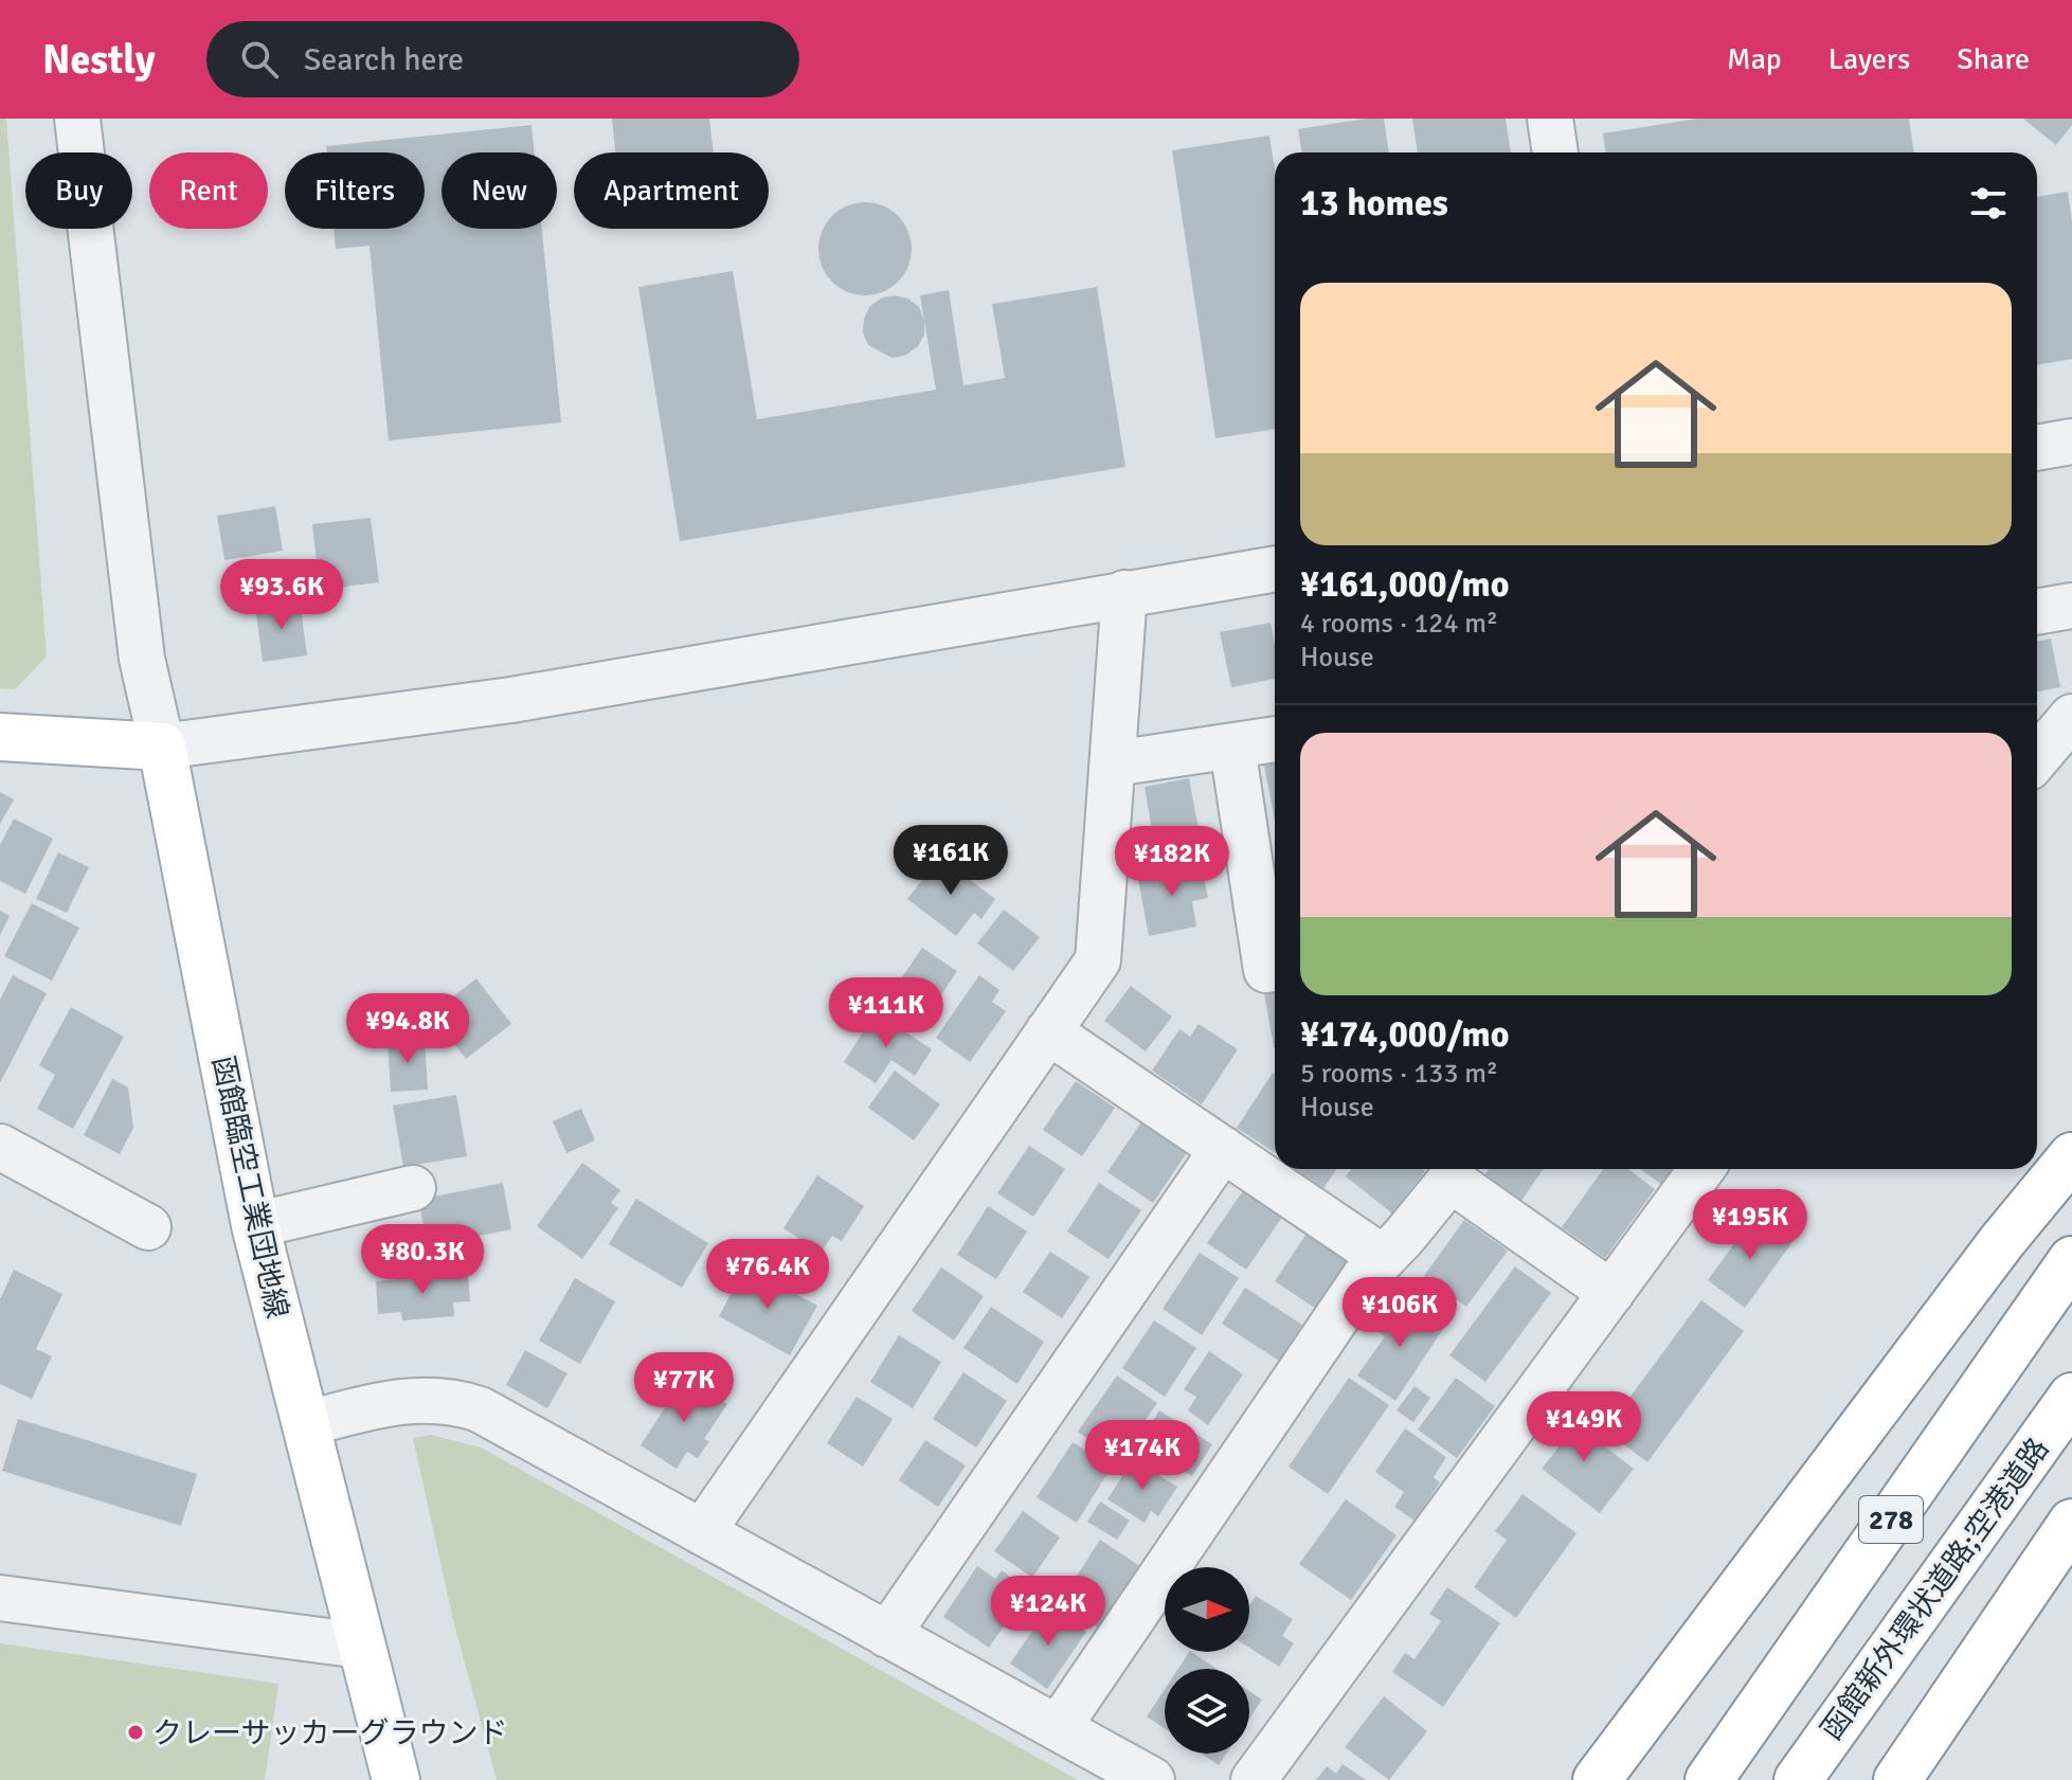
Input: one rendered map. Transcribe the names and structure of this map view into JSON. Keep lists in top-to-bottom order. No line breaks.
{"streets":{"main road":["函館臨空工業団地線","278","函館新外環状道路;空港道路"]},"places":["クレーサッカーグラウンド"],"north":"right","page":{"header":"Nestly","search":"Search here","nav":["Map","Layers","Share"],"chip":["Buy","Rent","Filters","New","Apartment"],"heading":"13 homes","list":[{"name":"¥161,000/mo","note":"4 rooms · 124 m² · House"},{"name":"¥174,000/mo","note":"5 rooms · 133 m² · House"}],"price":["¥93.6K","¥161K","¥182K","¥111K","¥94.8K","¥195K","¥80.3K","¥76.4K","¥106K","¥77K","¥149K","¥174K","¥124K"]}}
